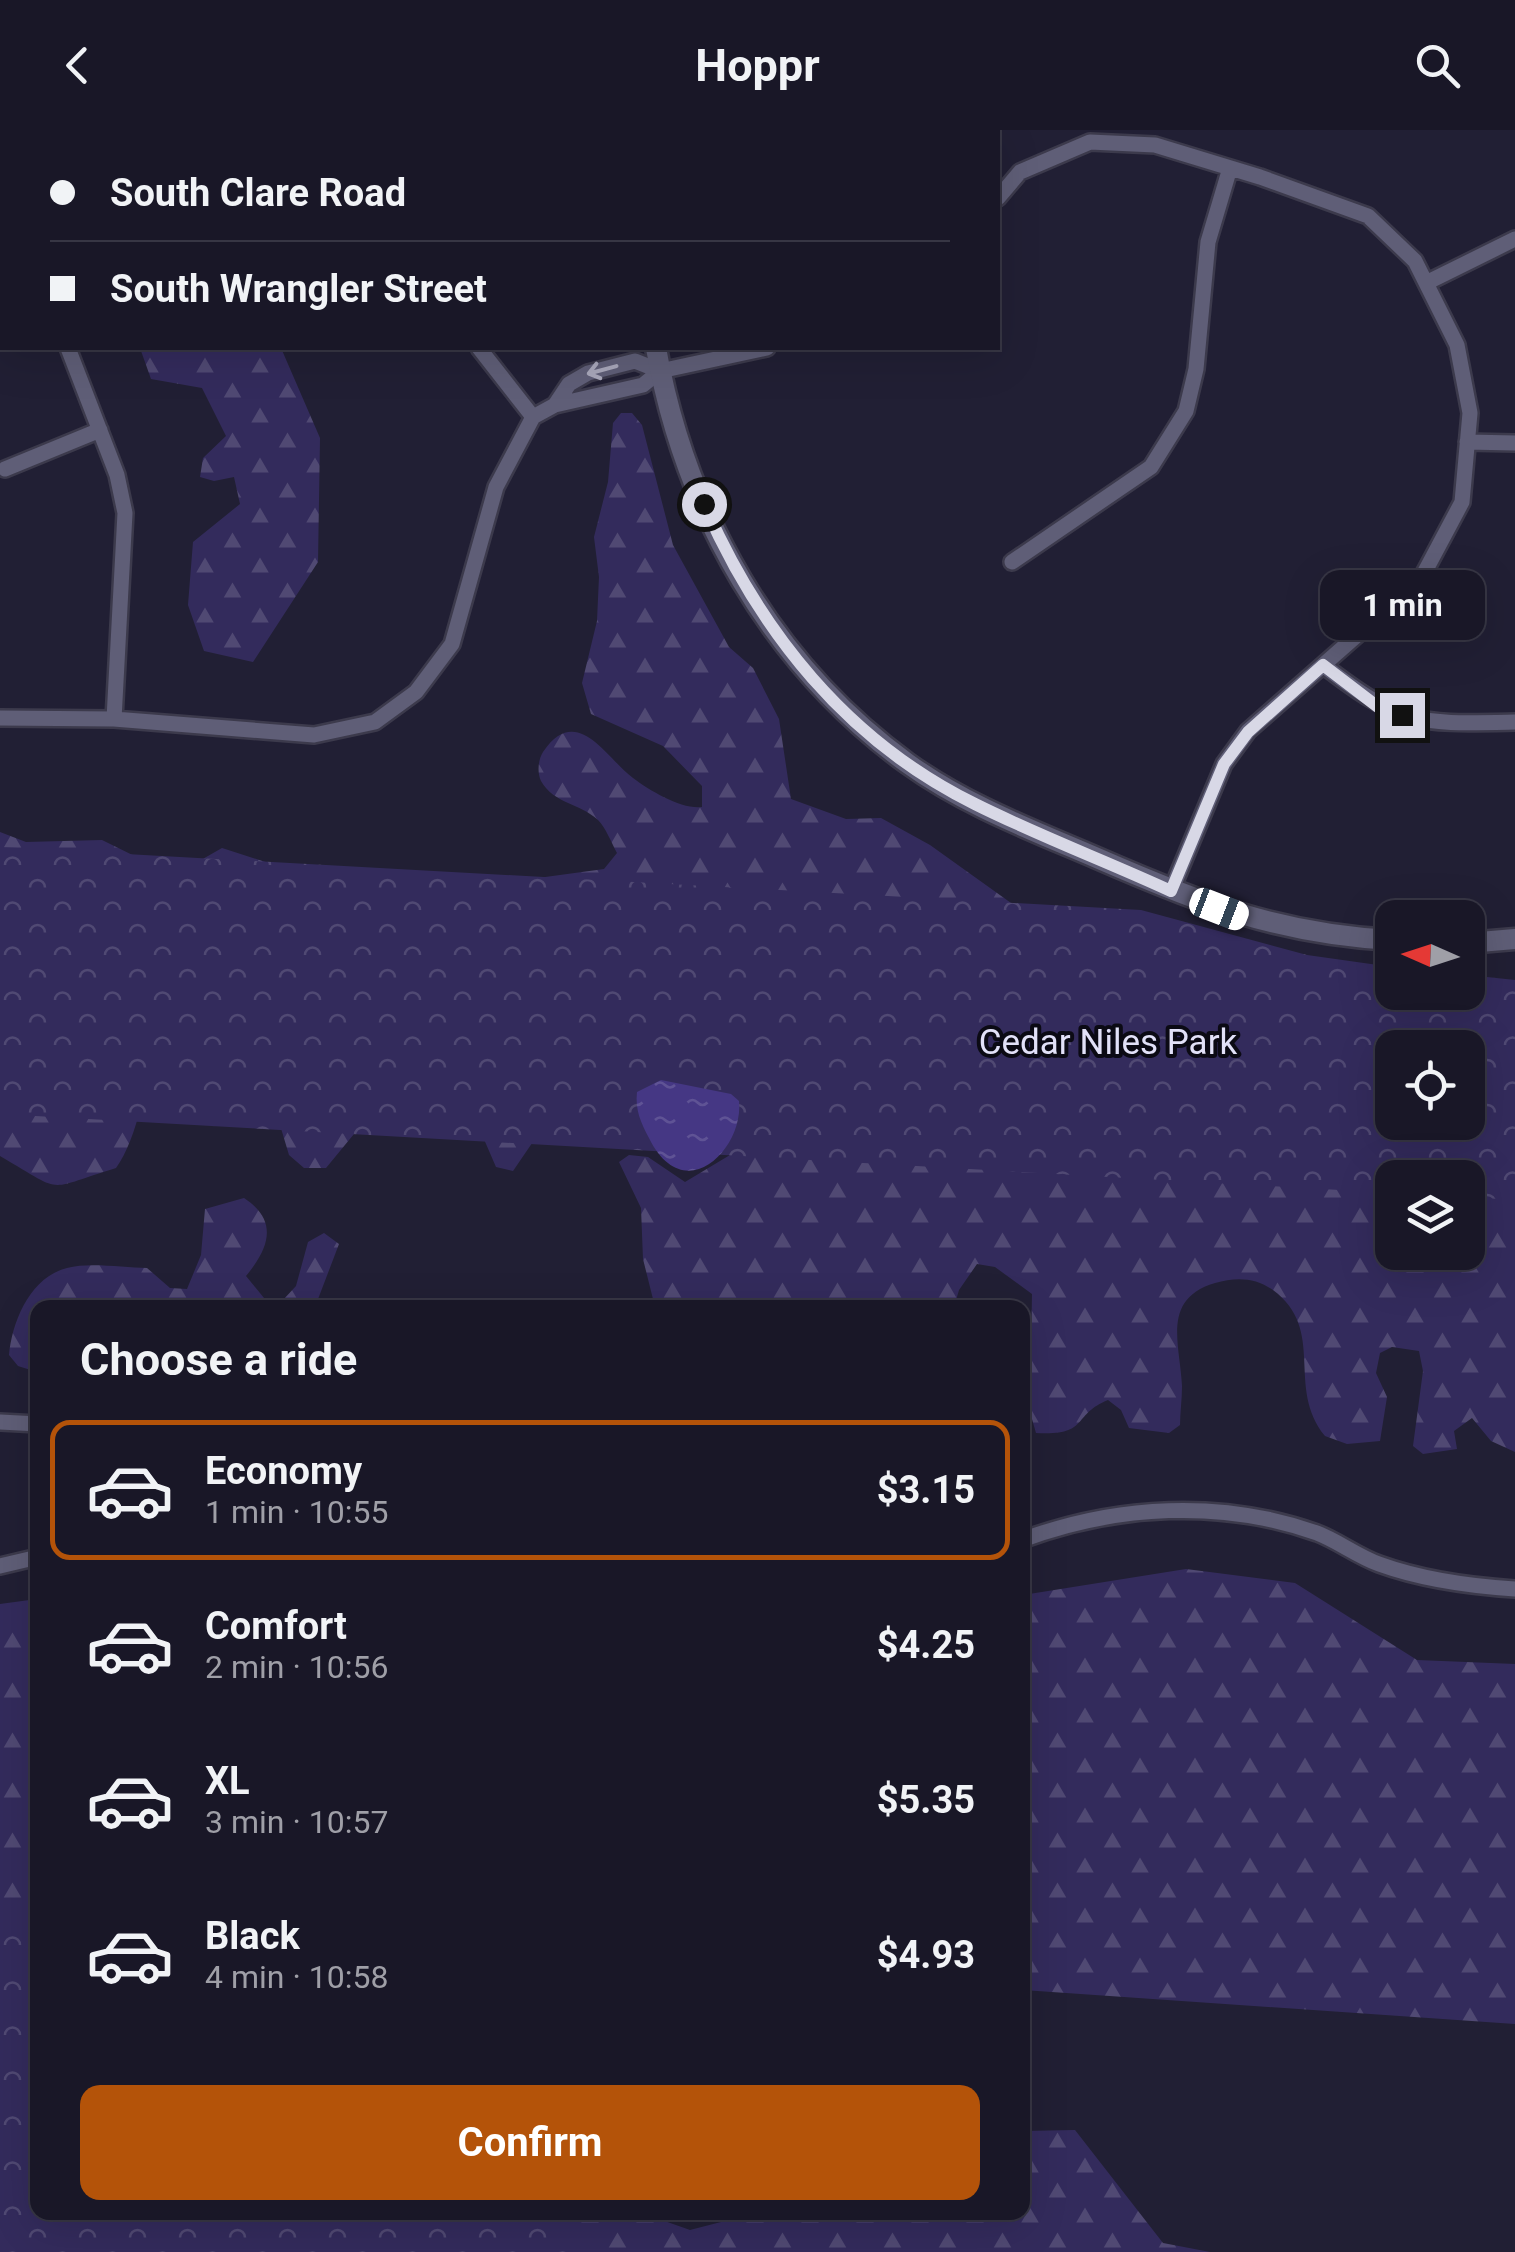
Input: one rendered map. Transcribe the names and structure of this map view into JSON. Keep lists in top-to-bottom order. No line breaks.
{"parks":["Cedar Niles Park"],"north":"left","page":{"header":"Hoppr","banner":["South Clare Road","South Wrangler Street"],"bubble":"1 min","heading":"Choose a ride","list":[{"name":"Economy","note":"1 min · 10:55","value":"$3.15"},{"name":"Comfort","note":"2 min · 10:56","value":"$4.25"},{"name":"XL","note":"3 min · 10:57","value":"$5.35"},{"name":"Black","note":"4 min · 10:58","value":"$4.93"}],"buttons":"Confirm"}}
